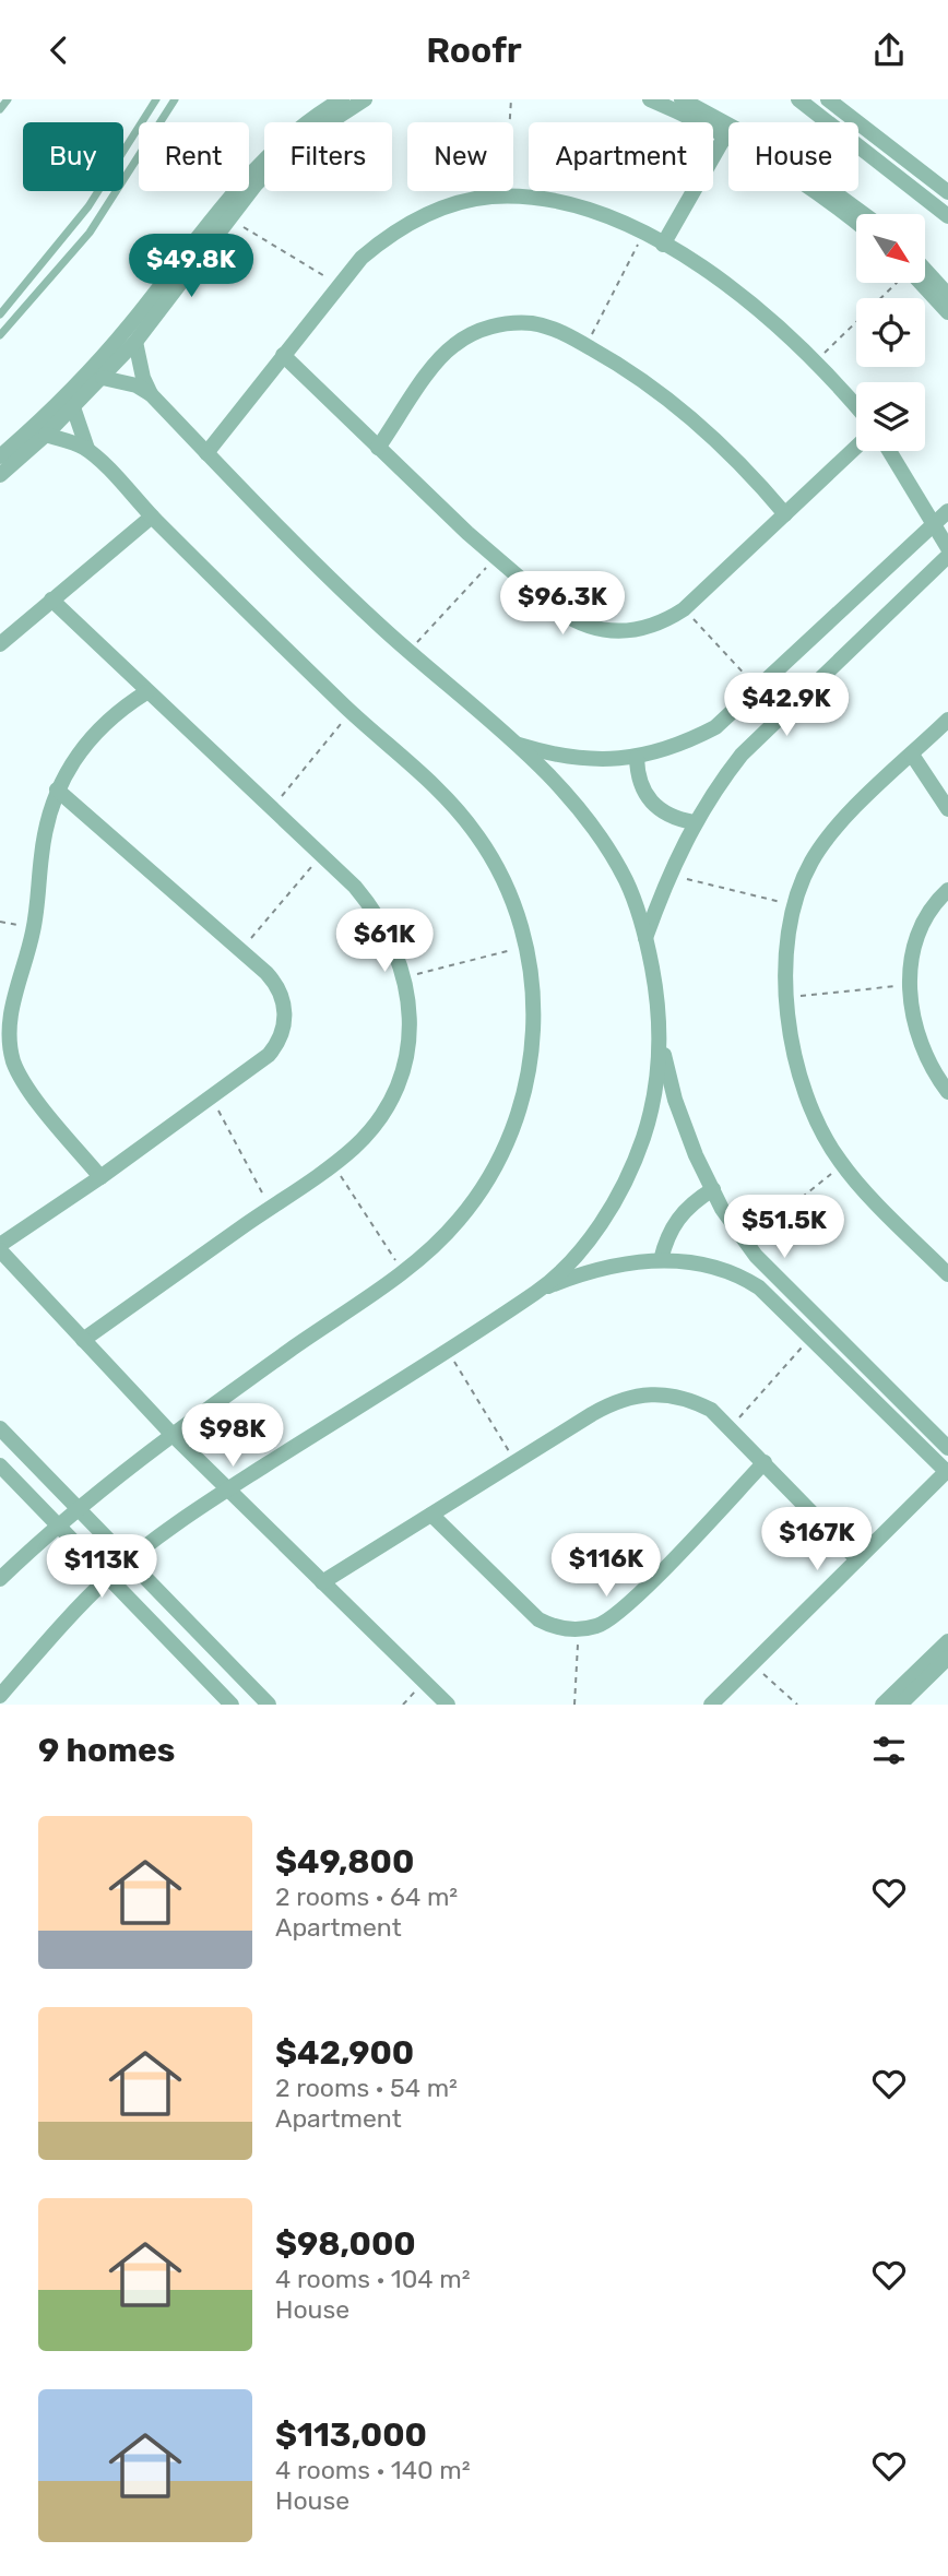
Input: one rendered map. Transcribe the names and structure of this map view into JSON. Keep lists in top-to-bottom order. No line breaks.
{"north":"bottom right","page":{"header":"Roofr","chip":["Buy","Rent","Filters","New","Apartment","House"],"price":["$49.8K","$96.3K","$42.9K","$61K","$51.5K","$98K","$167K","$116K","$113K"],"heading":"9 homes","list":[{"name":"$49,800","note":"2 rooms · 64 m² · Apartment"},{"name":"$42,900","note":"2 rooms · 54 m² · Apartment"},{"name":"$98,000","note":"4 rooms · 104 m² · House"},{"name":"$113,000","note":"4 rooms · 140 m² · House"}]}}
